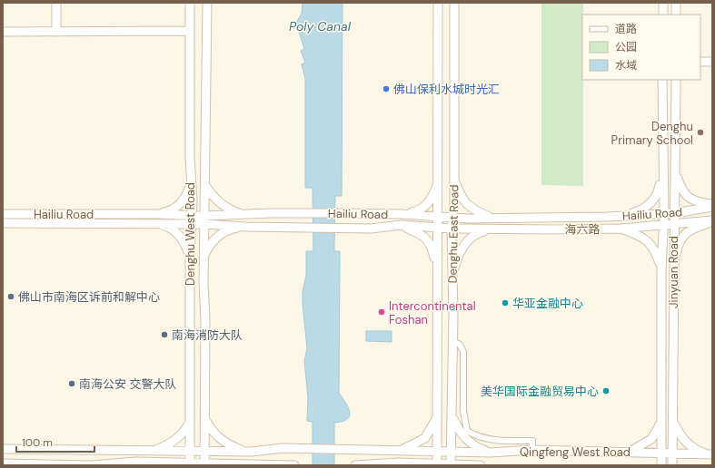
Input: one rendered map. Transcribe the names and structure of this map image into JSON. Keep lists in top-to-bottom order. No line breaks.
{"streets":{"main road":["Hailiu Road","海六路","Denghu West Road","Denghu East Road","Jinyuan Road","Qingfeng West Road"]},"crossings":[["Hailiu Road","海六路"],["Hailiu Road","Denghu West Road"],["Hailiu Road","Denghu East Road"],["Hailiu Road","Jinyuan Road"],["海六路","Denghu East Road"],["海六路","Jinyuan Road"],["Denghu West Road","Qingfeng West Road"],["Denghu East Road","Qingfeng West Road"],["Jinyuan Road","Qingfeng West Road"]],"water":["Poly Canal"],"places":["佛山保利水城时光汇","Denghu Primary School","佛山市南海区诉前和解中心","华亚金融中心","Intercontinental Foshan","南海消防大队","南海公安 交警大队","美华国际金融贸易中心"],"legend":["道路","公园","水域"],"scale_bar":"100 m"}
